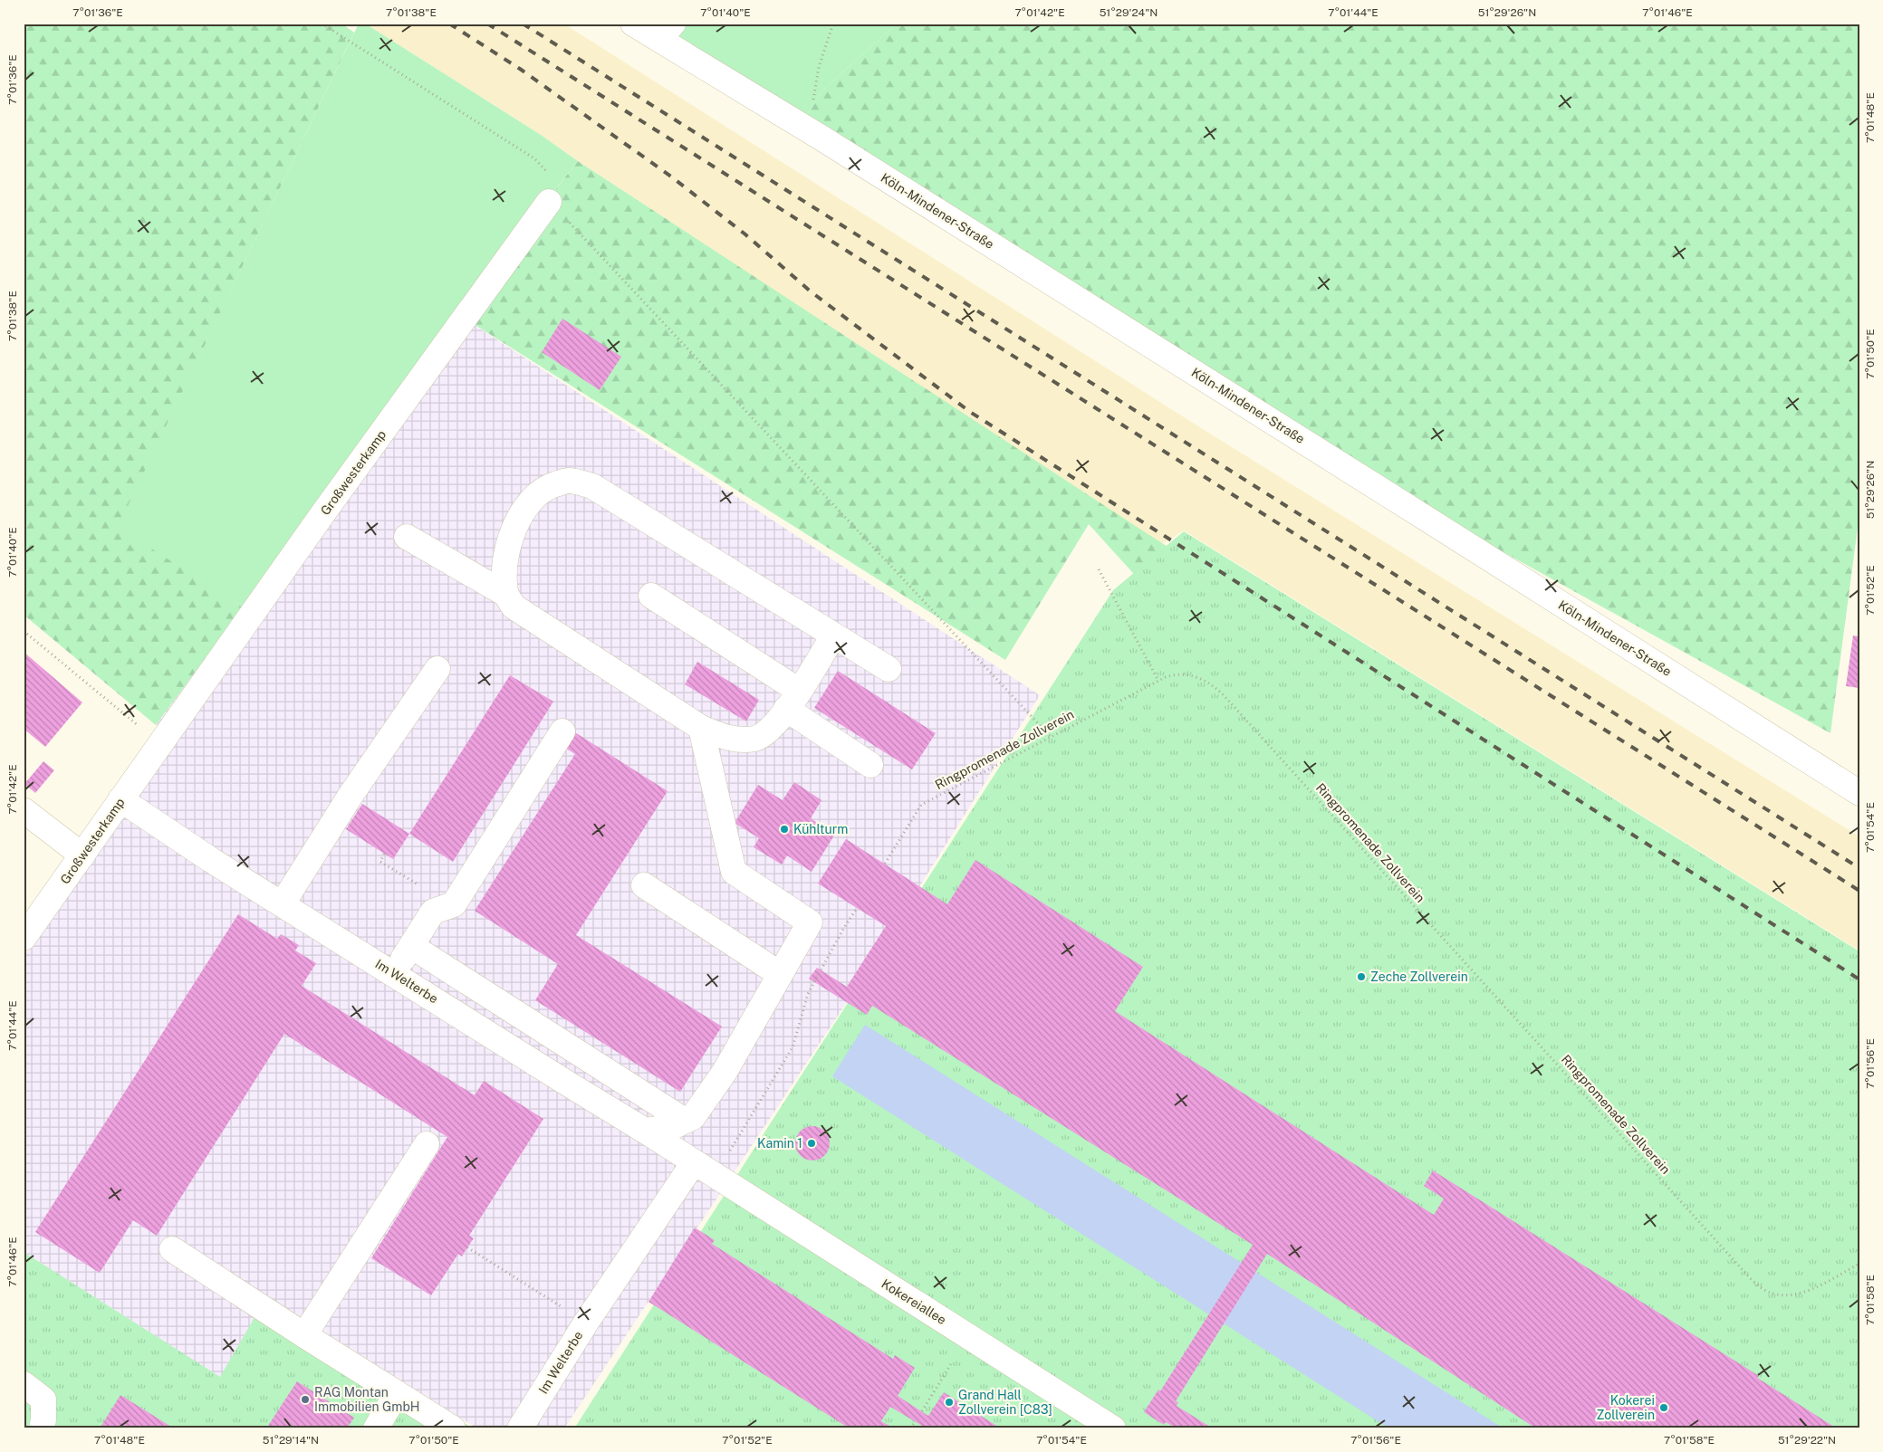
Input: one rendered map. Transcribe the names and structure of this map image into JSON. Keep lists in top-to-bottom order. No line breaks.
{"streets":{"street":["Köln-Mindener-Straße","Großwesterkamp","Im Welterbe","Kokereiallee"],"path":["Ringpromenade Zollverein"]},"crossings":[["Großwesterkamp","Im Welterbe"],["Im Welterbe","Kokereiallee"]],"places":["Kühlturm","Zeche Zollverein","Kamin 1","RAG Montan Immobilien GmbH","Grand Hall Zollverein [C83]","Kokerei Zollverein"],"coordinates":["7°01'36\"E","7°01'38\"E","7°01'40\"E","7°01'42\"E","51°29'24\"N","7°01'44\"E","51°29'26\"N","7°01'46\"E","7°01'48\"E","7°01'50\"E","7°01'52\"E","7°01'54\"E","7°01'56\"E","7°01'58\"E","51°29'14\"N","51°29'22\"N"]}
